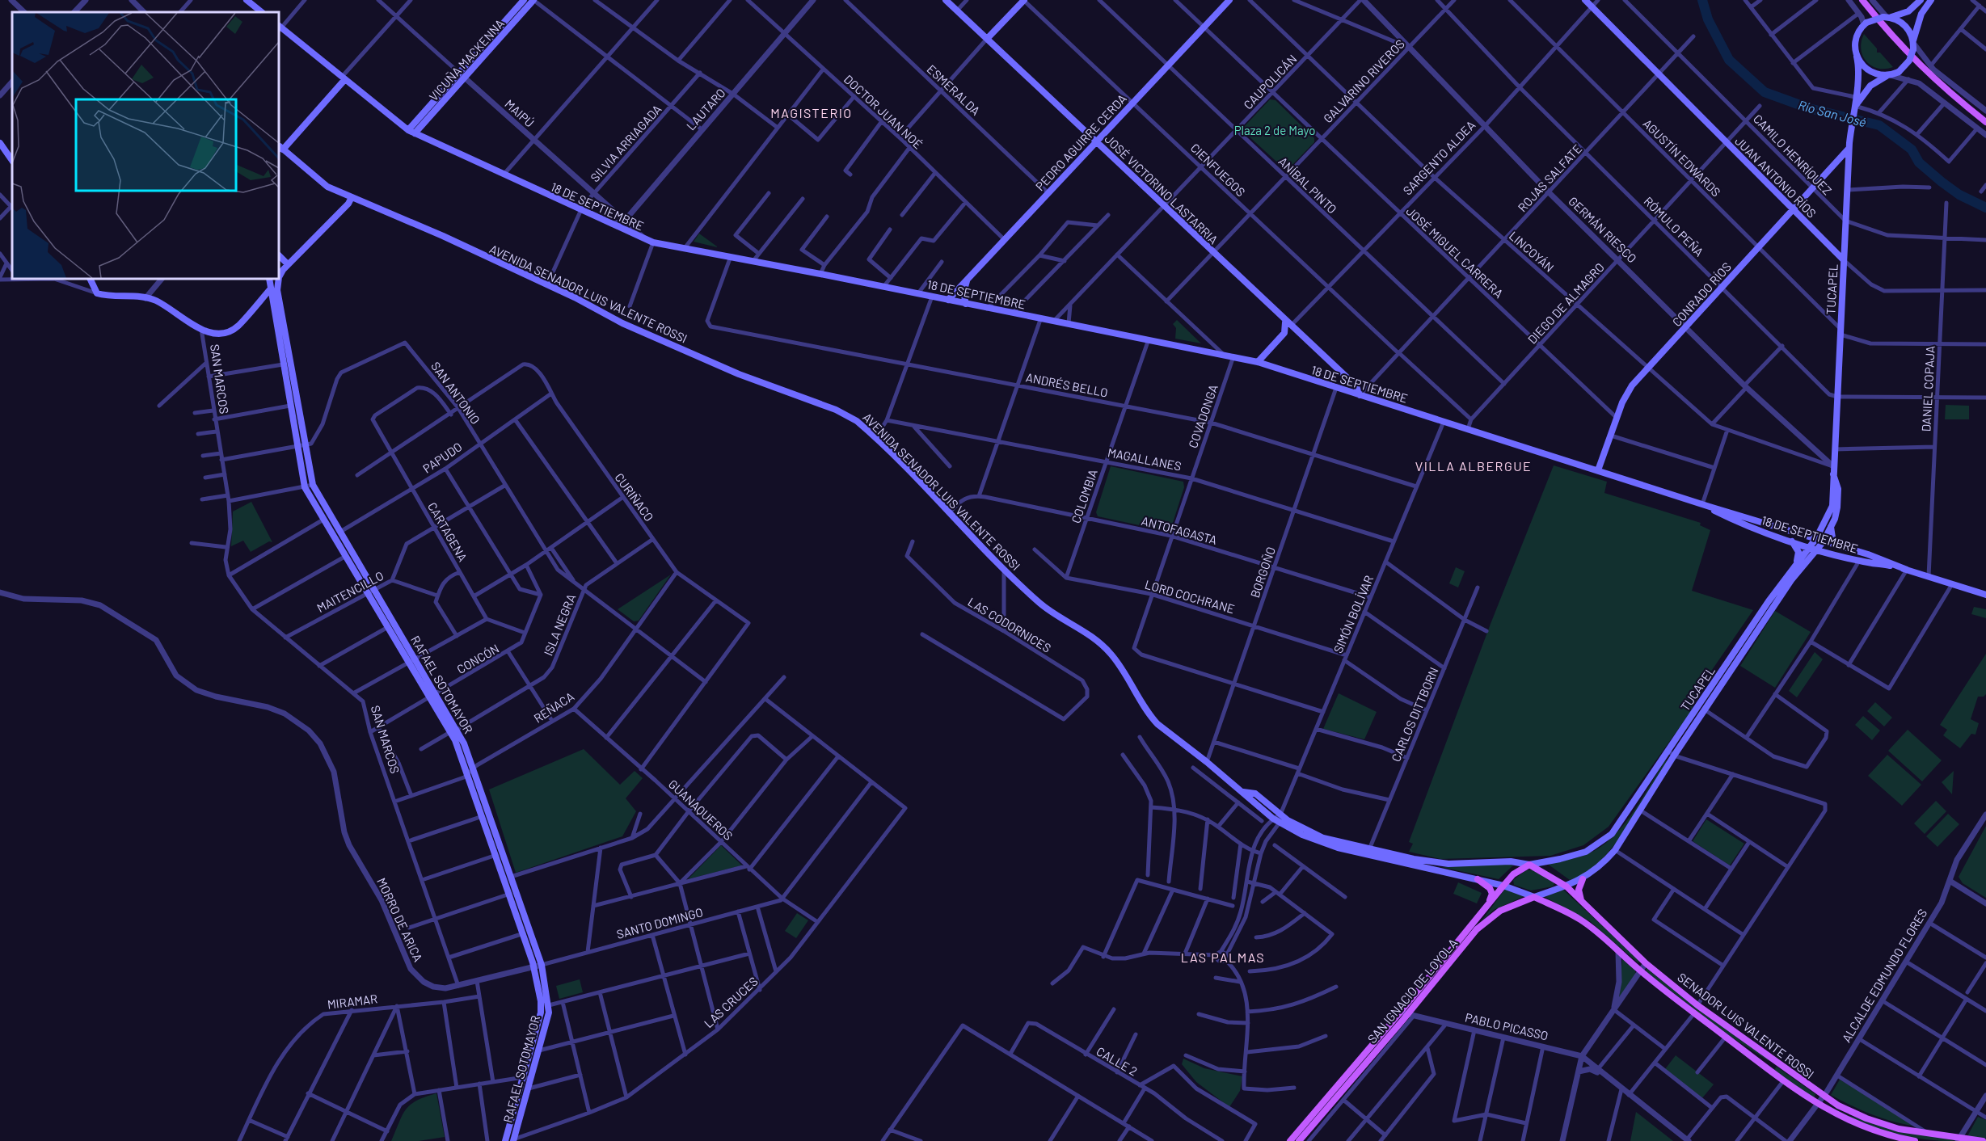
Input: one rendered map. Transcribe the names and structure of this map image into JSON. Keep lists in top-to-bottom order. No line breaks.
{"streets":{"main road":["VICUÑA MACKENNA","PEDRO AGUIRRE CERDA","JUAN ANTONIO RÍOS","JOSÉ VICTORINO LASTARRIA","18 DE SEPTIEMBRE","TUCAPEL","AVENIDA SENADOR LUIS VALENTE ROSSI","CONRADO RÍOS","SAN MARCOS","RAFAEL SOTOMAYOR","SAN IGNACIO DE LOYOLA","SENADOR LUIS VALENTE ROSSI"],"street":["GALVARINO RIVEROS","CAUPOLICÁN","ESMERALDA","LAUTARO","DOCTOR JUAN NOÉ","MAIPÚ","SILVIA ARRIAGADA","CAMILO HENRÍQUEZ","SARGENTO ALDEA","AGUSTÍN EDWARDS","CIENFUEGOS","ROJAS SALFATE","ANÍBAL PINTO","RÓMULO PEÑA","GERMÁN RIESCO","LINCOYÁN","JOSÉ MIGUEL CARRERA","DIEGO DE ALMAGRO","ANDRÉS BELLO","DANIEL COPAJA","SAN ANTONIO","COVADONGA","PAPUDO","MAGALLANES","COLOMBIA","CURIÑACO","ANTOFAGASTA","CARTAGENA","BORGOÑO","MAITENCILLO","LORD COCHRANE","SIMÓN BOLÍVAR","ISLA NEGRA","LAS CODORNICES","CONCÓN","REÑACA","CARLOS DITTBORN","GUANAQUEROS","MORRO DE ARICA","SANTO DOMINGO","ALCALDE EDMUNDO FLORES","MIRAMAR","LAS CRUCES","PABLO PICASSO","CALLE 2"]},"crossings":[["VICUÑA MACKENNA","MAIPÚ"],["VICUÑA MACKENNA","18 DE SEPTIEMBRE"],["GALVARINO RIVEROS","CIENFUEGOS"],["GALVARINO RIVEROS","ANÍBAL PINTO"],["GALVARINO RIVEROS","JOSÉ VICTORINO LASTARRIA"],["GALVARINO RIVEROS","RÓMULO PEÑA"],["GALVARINO RIVEROS","GERMÁN RIESCO"],["GALVARINO RIVEROS","LINCOYÁN"],["GALVARINO RIVEROS","JOSÉ MIGUEL CARRERA"],["CAUPOLICÁN","CIENFUEGOS"],["CAUPOLICÁN","ANÍBAL PINTO"],["CAUPOLICÁN","JOSÉ VICTORINO LASTARRIA"],["CAUPOLICÁN","18 DE SEPTIEMBRE"],["CAUPOLICÁN","GERMÁN RIESCO"],["CAUPOLICÁN","LINCOYÁN"],["CAUPOLICÁN","JOSÉ MIGUEL CARRERA"],["ESMERALDA","PEDRO AGUIRRE CERDA"],["LAUTARO","DOCTOR JUAN NOÉ"],["LAUTARO","MAIPÚ"],["DOCTOR JUAN NOÉ","PEDRO AGUIRRE CERDA"],["MAIPÚ","SILVIA ARRIAGADA"],["MAIPÚ","18 DE SEPTIEMBRE"],["PEDRO AGUIRRE CERDA","CIENFUEGOS"],["PEDRO AGUIRRE CERDA","ANÍBAL PINTO"],["PEDRO AGUIRRE CERDA","JOSÉ VICTORINO LASTARRIA"],["PEDRO AGUIRRE CERDA","18 DE SEPTIEMBRE"],["PEDRO AGUIRRE CERDA","JOSÉ MIGUEL CARRERA"],["SILVIA ARRIAGADA","18 DE SEPTIEMBRE"],["SILVIA ARRIAGADA","AVENIDA SENADOR LUIS VALENTE ROSSI"],["CAMILO HENRÍQUEZ","ROJAS SALFATE"],["CAMILO HENRÍQUEZ","TUCAPEL"],["CAMILO HENRÍQUEZ","CONRADO RÍOS"],["CAMILO HENRÍQUEZ","DIEGO DE ALMAGRO"],["CAMILO HENRÍQUEZ","DANIEL COPAJA"],["SARGENTO ALDEA","AGUSTÍN EDWARDS"],["SARGENTO ALDEA","CIENFUEGOS"],["SARGENTO ALDEA","JUAN ANTONIO RÍOS"],["SARGENTO ALDEA","ANÍBAL PINTO"],["SARGENTO ALDEA","JOSÉ VICTORINO LASTARRIA"],["SARGENTO ALDEA","RÓMULO PEÑA"],["SARGENTO ALDEA","GERMÁN RIESCO"],["SARGENTO ALDEA","LINCOYÁN"],["SARGENTO ALDEA","JOSÉ MIGUEL CARRERA"],["AGUSTÍN EDWARDS","ROJAS SALFATE"],["AGUSTÍN EDWARDS","TUCAPEL"],["AGUSTÍN EDWARDS","CONRADO RÍOS"],["AGUSTÍN EDWARDS","DIEGO DE ALMAGRO"],["AGUSTÍN EDWARDS","DANIEL COPAJA"],["CIENFUEGOS","ROJAS SALFATE"],["CIENFUEGOS","DIEGO DE ALMAGRO"],["JUAN ANTONIO RÍOS","ROJAS SALFATE"],["JUAN ANTONIO RÍOS","TUCAPEL"],["JUAN ANTONIO RÍOS","CONRADO RÍOS"],["JUAN ANTONIO RÍOS","DIEGO DE ALMAGRO"],["JUAN ANTONIO RÍOS","DANIEL COPAJA"],["ROJAS SALFATE","ANÍBAL PINTO"],["ROJAS SALFATE","JOSÉ VICTORINO LASTARRIA"],["ROJAS SALFATE","18 DE SEPTIEMBRE"],["ROJAS SALFATE","RÓMULO PEÑA"],["ROJAS SALFATE","GERMÁN RIESCO"],["ROJAS SALFATE","LINCOYÁN"],["ROJAS SALFATE","JOSÉ MIGUEL CARRERA"],["ANÍBAL PINTO","DIEGO DE ALMAGRO"],["JOSÉ VICTORINO LASTARRIA","18 DE SEPTIEMBRE"],["18 DE SEPTIEMBRE","TUCAPEL"],["18 DE SEPTIEMBRE","CONRADO RÍOS"],["18 DE SEPTIEMBRE","DIEGO DE ALMAGRO"],["18 DE SEPTIEMBRE","ANDRÉS BELLO"],["18 DE SEPTIEMBRE","DANIEL COPAJA"],["18 DE SEPTIEMBRE","COVADONGA"],["18 DE SEPTIEMBRE","COLOMBIA"],["18 DE SEPTIEMBRE","BORGOÑO"],["18 DE SEPTIEMBRE","SIMÓN BOLÍVAR"],["RÓMULO PEÑA","TUCAPEL"],["RÓMULO PEÑA","CONRADO RÍOS"],["RÓMULO PEÑA","DIEGO DE ALMAGRO"],["GERMÁN RIESCO","LINCOYÁN"],["GERMÁN RIESCO","TUCAPEL"],["GERMÁN RIESCO","CONRADO RÍOS"],["GERMÁN RIESCO","DIEGO DE ALMAGRO"],["LINCOYÁN","TUCAPEL"],["LINCOYÁN","CONRADO RÍOS"],["LINCOYÁN","DIEGO DE ALMAGRO"],["JOSÉ MIGUEL CARRERA","CONRADO RÍOS"],["JOSÉ MIGUEL CARRERA","DIEGO DE ALMAGRO"],["TUCAPEL","AVENIDA SENADOR LUIS VALENTE ROSSI"],["TUCAPEL","CONRADO RÍOS"],["TUCAPEL","SAN IGNACIO DE LOYOLA"],["TUCAPEL","SENADOR LUIS VALENTE ROSSI"],["AVENIDA SENADOR LUIS VALENTE ROSSI","BORGOÑO"],["AVENIDA SENADOR LUIS VALENTE ROSSI","SIMÓN BOLÍVAR"],["AVENIDA SENADOR LUIS VALENTE ROSSI","CARLOS DITTBORN"],["AVENIDA SENADOR LUIS VALENTE ROSSI","SAN IGNACIO DE LOYOLA"],["AVENIDA SENADOR LUIS VALENTE ROSSI","SENADOR LUIS VALENTE ROSSI"],["SAN MARCOS","MAITENCILLO"],["SAN MARCOS","CONCÓN"],["SAN MARCOS","RAFAEL SOTOMAYOR"],["SAN MARCOS","REÑACA"],["SAN MARCOS","MORRO DE ARICA"],["ANDRÉS BELLO","COVADONGA"],["ANDRÉS BELLO","COLOMBIA"],["ANDRÉS BELLO","BORGOÑO"],["ANDRÉS BELLO","SIMÓN BOLÍVAR"],["SAN ANTONIO","PAPUDO"],["SAN ANTONIO","CURIÑACO"],["SAN ANTONIO","CARTAGENA"],["SAN ANTONIO","MAITENCILLO"],["SAN ANTONIO","ISLA NEGRA"],["SAN ANTONIO","RAFAEL SOTOMAYOR"],["SAN ANTONIO","REÑACA"],["COVADONGA","MAGALLANES"],["COVADONGA","ANTOFAGASTA"],["COVADONGA","BORGOÑO"],["COVADONGA","LORD COCHRANE"],["PAPUDO","CURIÑACO"],["PAPUDO","CARTAGENA"],["PAPUDO","RAFAEL SOTOMAYOR"],["MAGALLANES","COLOMBIA"],["MAGALLANES","BORGOÑO"],["MAGALLANES","SIMÓN BOLÍVAR"],["COLOMBIA","ANTOFAGASTA"],["COLOMBIA","LORD COCHRANE"],["CURIÑACO","ISLA NEGRA"],["CURIÑACO","REÑACA"],["ANTOFAGASTA","BORGOÑO"],["ANTOFAGASTA","SIMÓN BOLÍVAR"],["CARTAGENA","MAITENCILLO"],["BORGOÑO","LORD COCHRANE"],["MAITENCILLO","RAFAEL SOTOMAYOR"],["LORD COCHRANE","SIMÓN BOLÍVAR"],["LORD COCHRANE","CARLOS DITTBORN"],["ISLA NEGRA","RAFAEL SOTOMAYOR"],["CONCÓN","RAFAEL SOTOMAYOR"],["RAFAEL SOTOMAYOR","REÑACA"],["RAFAEL SOTOMAYOR","MORRO DE ARICA"],["RAFAEL SOTOMAYOR","SANTO DOMINGO"],["RAFAEL SOTOMAYOR","LAS CRUCES"],["REÑACA","GUANAQUEROS"],["GUANAQUEROS","SANTO DOMINGO"],["GUANAQUEROS","LAS CRUCES"],["MORRO DE ARICA","SANTO DOMINGO"],["ALCALDE EDMUNDO FLORES","SENADOR LUIS VALENTE ROSSI"],["SAN IGNACIO DE LOYOLA","SENADOR LUIS VALENTE ROSSI"],["SAN IGNACIO DE LOYOLA","PABLO PICASSO"]],"districts":["MAGISTERIO","VILLA ALBERGUE","LAS PALMAS"],"water":["Río San José"],"parks":["Plaza 2 de Mayo"]}
